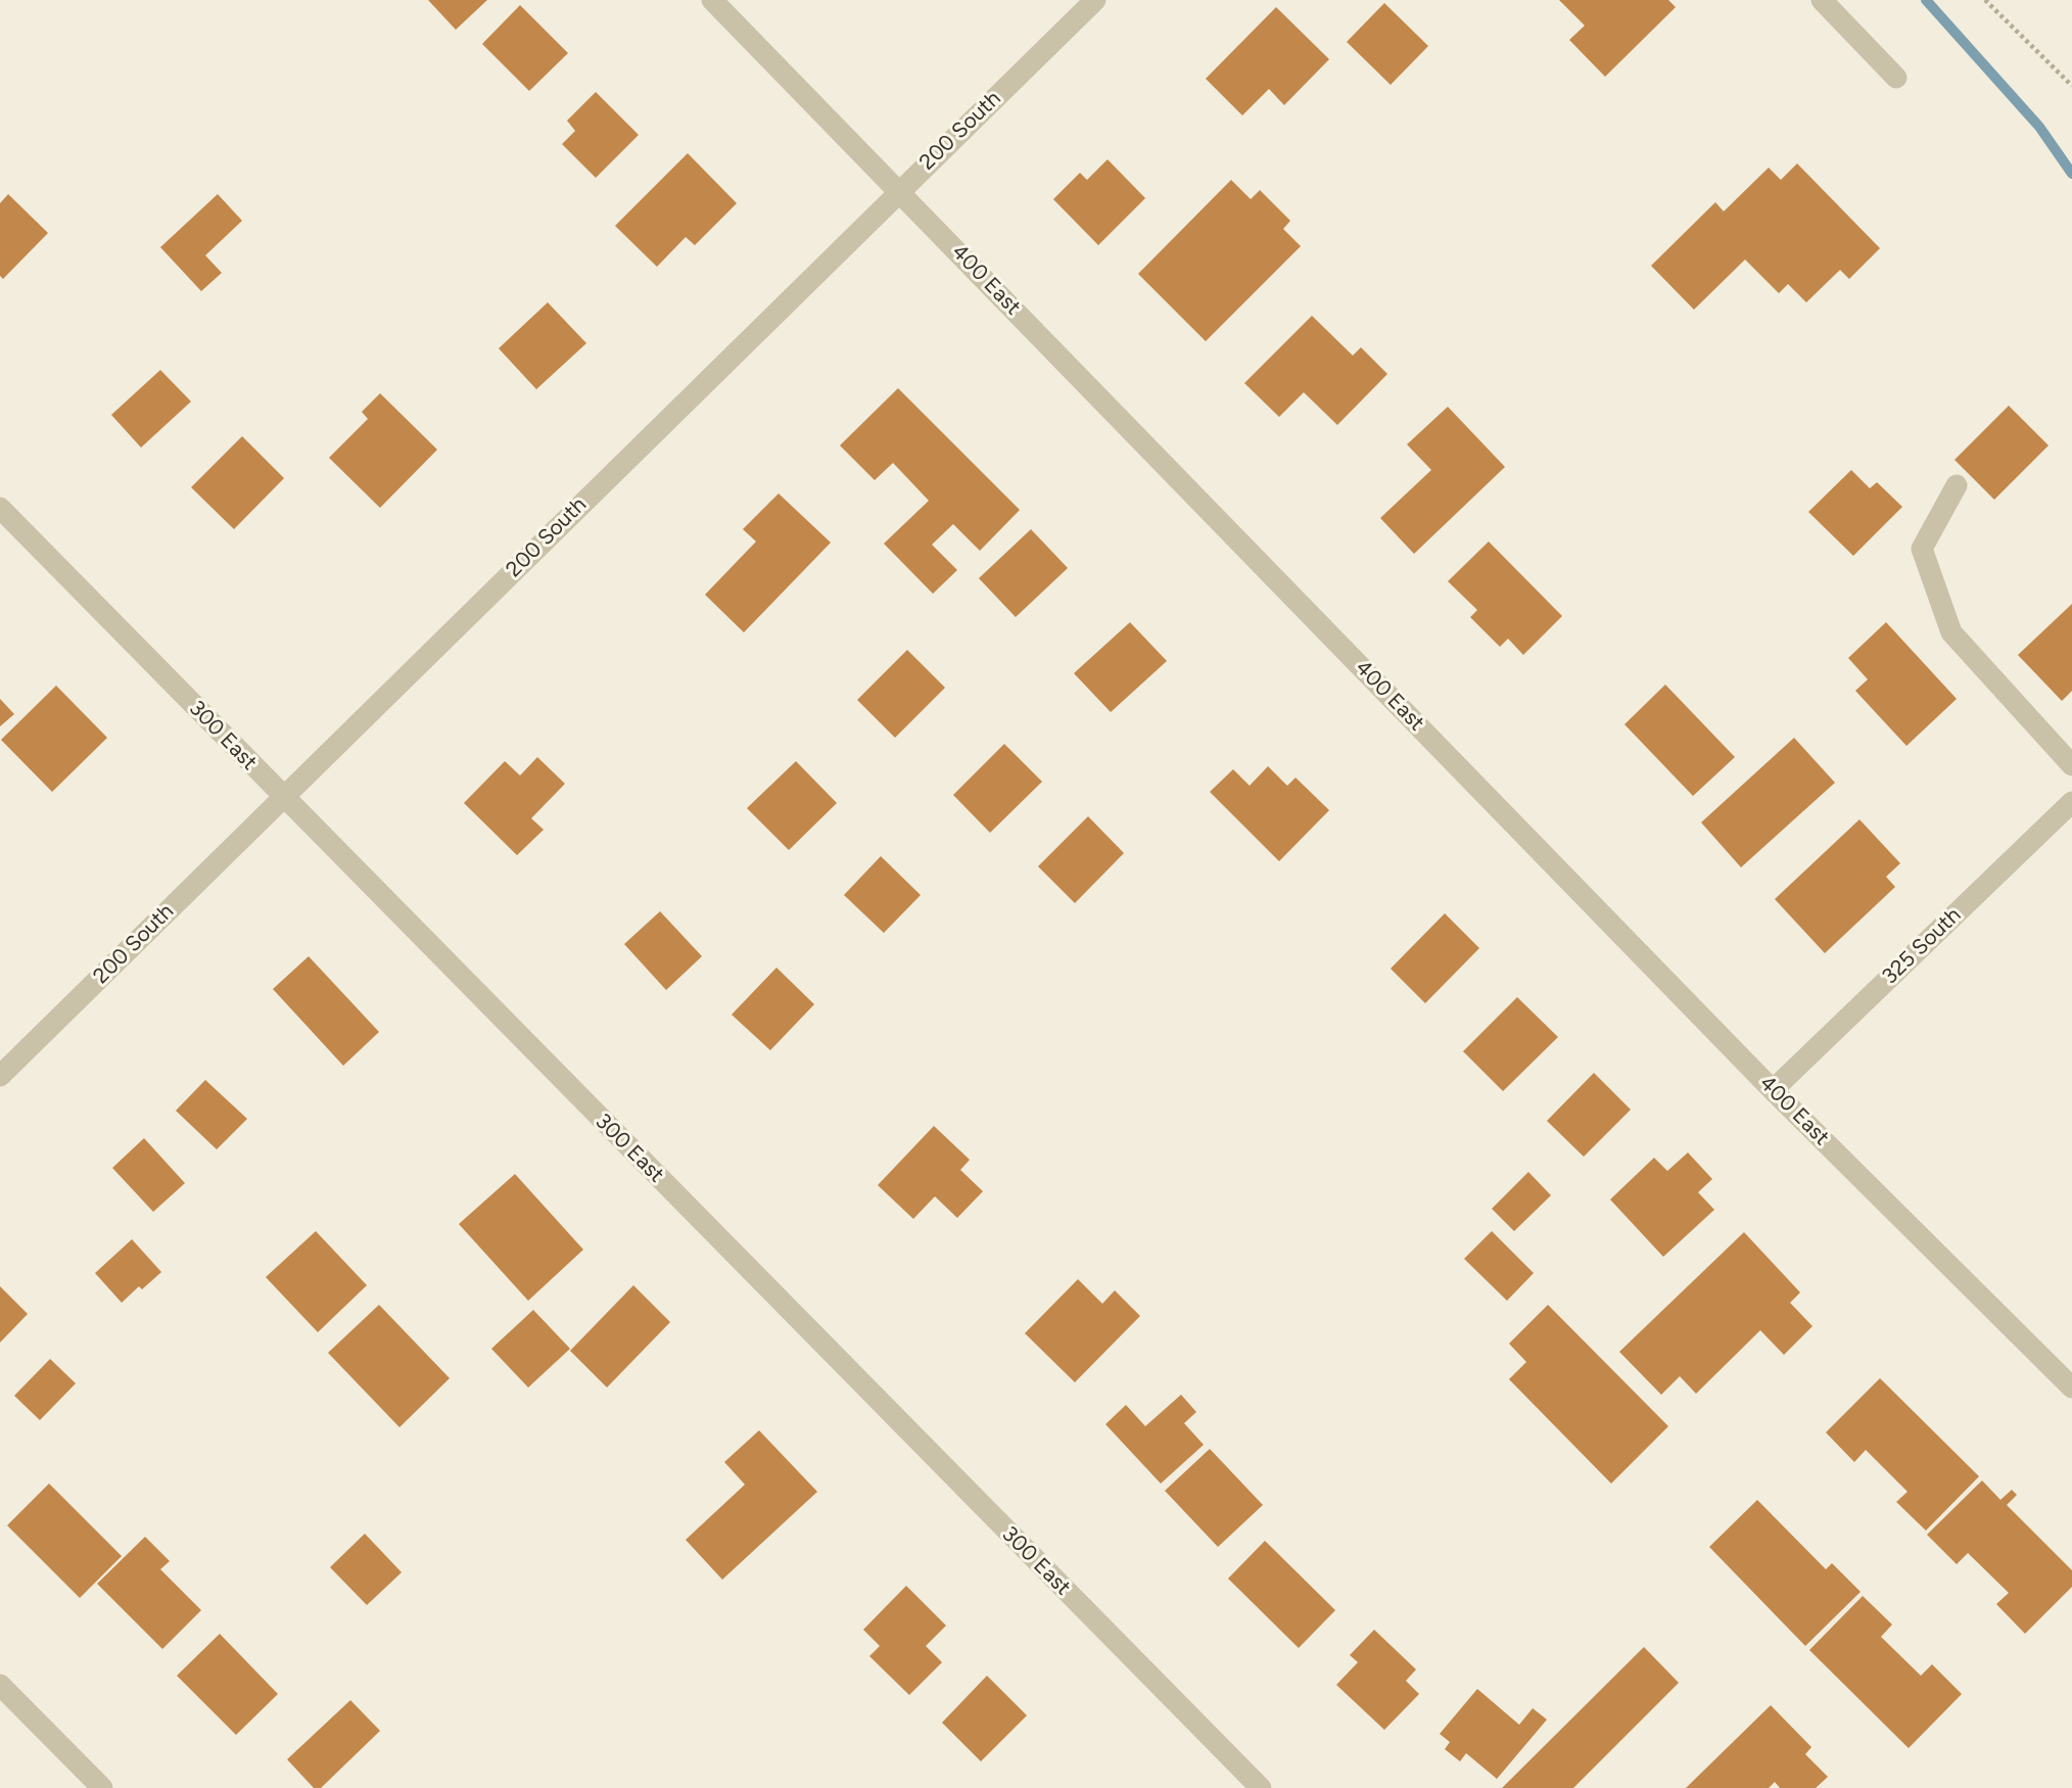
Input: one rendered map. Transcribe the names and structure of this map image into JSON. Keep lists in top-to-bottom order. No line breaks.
{"streets":{"street":["200 South","400 East","300 East","325 South"]},"crossings":[["200 South","400 East"],["200 South","300 East"],["400 East","325 South"]]}
